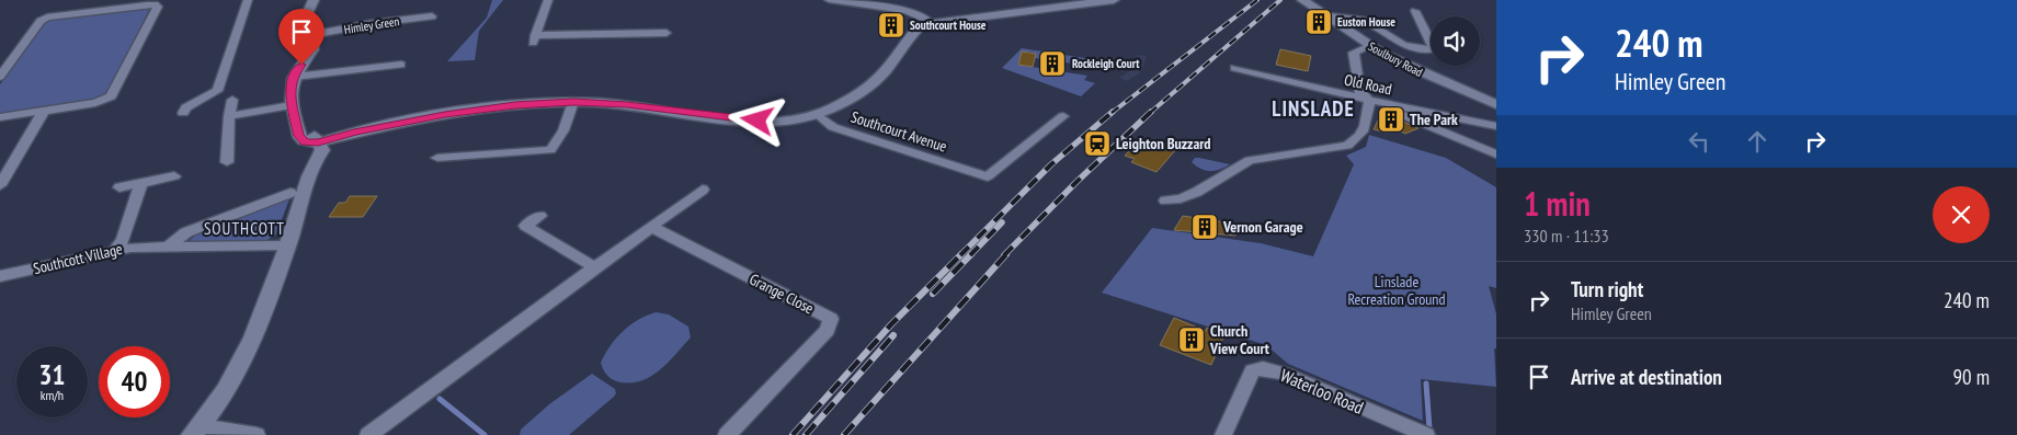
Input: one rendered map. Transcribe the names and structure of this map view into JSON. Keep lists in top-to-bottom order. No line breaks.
{"streets":{"street":["Himley Green","Soulbury Road","Old Road","Southcourt Avenue","Southcott Village","Grange Close","Waterloo Road"]},"districts":["LINSLADE","SOUTHCOTT"],"parks":["Linslade Recreation Ground"],"places":{"building":["Euston House","Southcourt House","Rockleigh Court","The Park","Vernon Garage","Church View Court"],"station":["Leighton Buzzard"]},"page":{"turn":["240 m","Himley Green"],"heading":["1 min","330 m · 11:33"],"list":[{"name":"Turn right","note":"Himley Green","value":"240 m"},{"name":"Arrive at destination","value":"90 m"}],"speed":"31 km/h","limit":"40"}}
